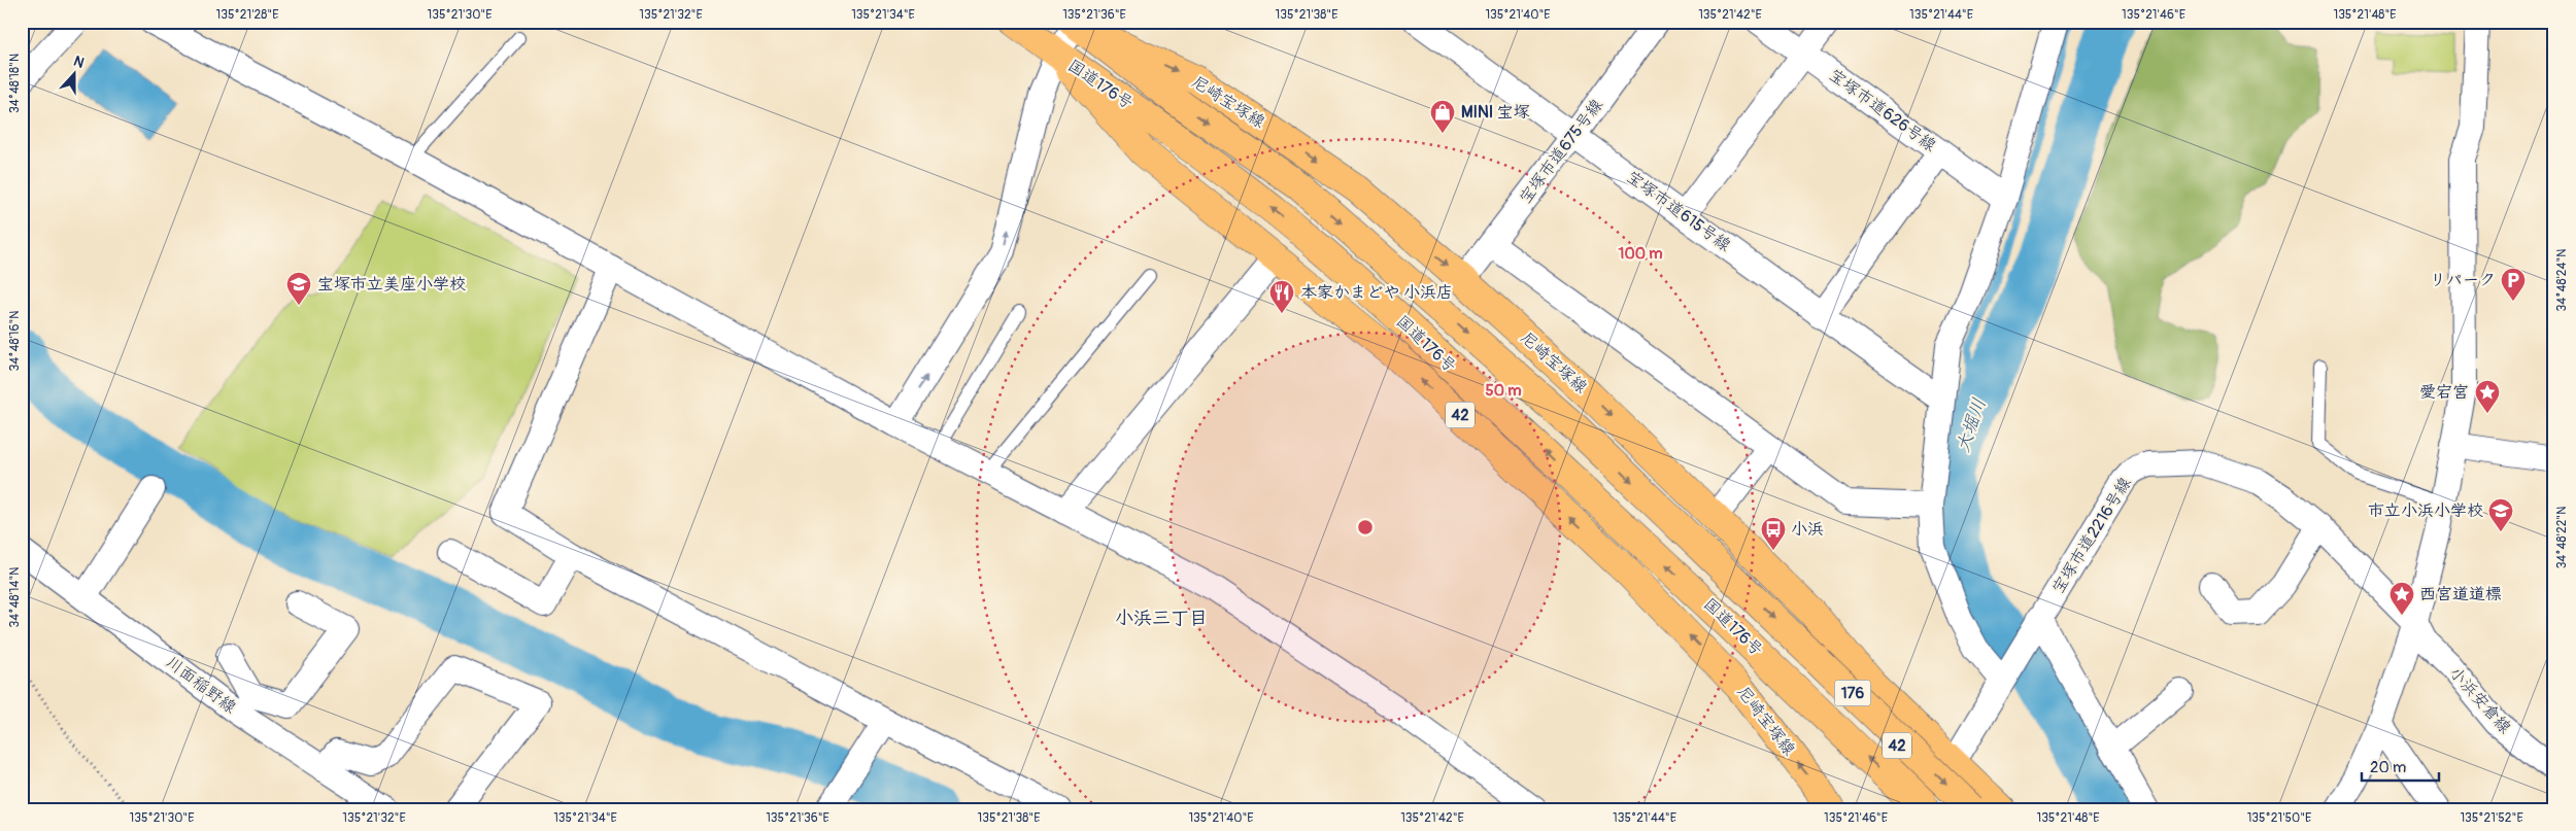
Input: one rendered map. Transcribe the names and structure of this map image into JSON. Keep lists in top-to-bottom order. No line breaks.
{"streets":{"main road":["国道176号","尼崎宝塚線","42","176"],"street":["宝塚市道626号線","宝塚市道675号線","宝塚市道615号線","宝塚市道2216号線","川面稲野線","小浜安倉線"]},"crossings":[["国道176号","尼崎宝塚線"],["尼崎宝塚線","宝塚市道675号線"],["宝塚市道675号線","宝塚市道615号線"],["宝塚市道2216号線","小浜安倉線"]],"districts":["小浜三丁目"],"water":["大堀川"],"places":{"shop":["MINI 宝塚"],"parking":["リパーク"],"school or university":["宝塚市立美座小学校","市立小浜小学校"],"restaurant":["本家かまどや 小浜店"],"place":["愛宕宮","西宮道道標"],"bus stop":["小浜"]},"scale_bar":"20 m","north":"top","coordinates":["135°21'28\"E","135°21'30\"E","135°21'32\"E","135°21'34\"E","135°21'36\"E","135°21'38\"E","135°21'40\"E","135°21'42\"E","135°21'44\"E","135°21'46\"E","135°21'48\"E","34°48'18\"N","34°48'24\"N","34°48'16\"N","34°48'22\"N","34°48'14\"N","135°21'50\"E","135°21'52\"E"],"rings":["100 m","50 m"]}
